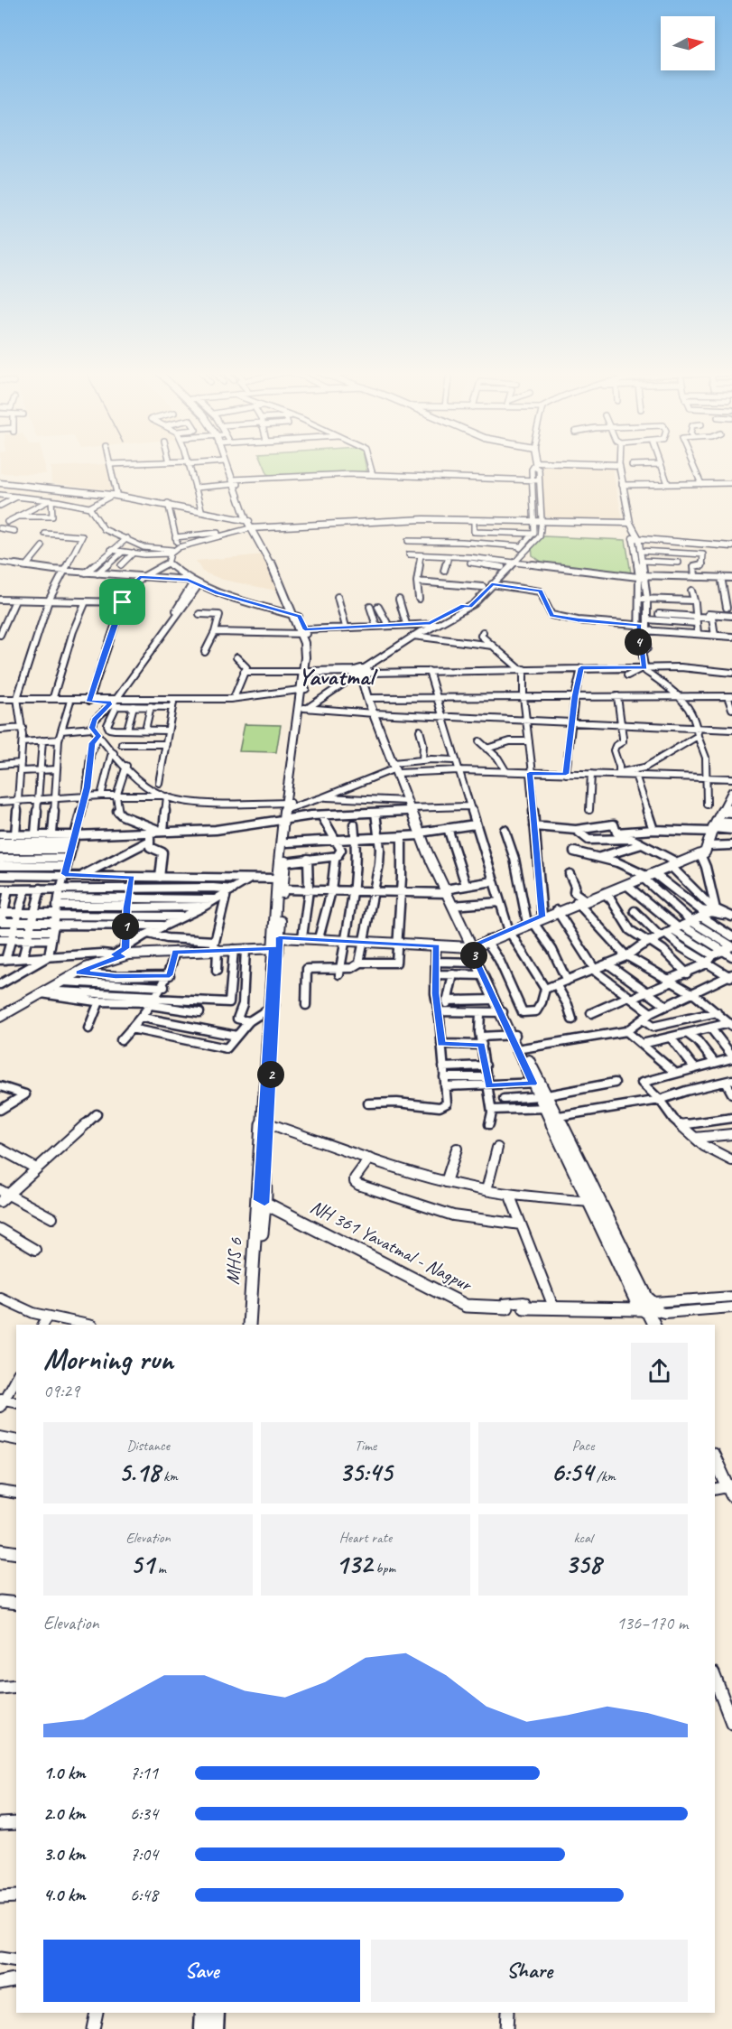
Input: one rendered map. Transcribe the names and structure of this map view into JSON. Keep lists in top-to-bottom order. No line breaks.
{"streets":{"highway":["NH 361 Yavatmal - Nagpur"],"main road":["MHS 6"]},"crossings":[["NH 361 Yavatmal - Nagpur","MHS 6"]],"districts":["Yavatmal"],"north":"right","page":{"pins":["4","1","3","2"],"heading":["Morning run","09:29"],"stats":[["Distance","5.18 km"],["Time","35:45"],["Pace","6:54 /km"],["Elevation","51 m"],["Heart rate","132 bpm"],["kcal","358"]],"chart":["Elevation","136–170 m"],"list":[{"name":"1.0 km","note":"7:11"},{"name":"2.0 km","note":"6:34"},{"name":"3.0 km","note":"7:04"},{"name":"4.0 km","note":"6:48"}],"buttons":["Save","Share"]}}
